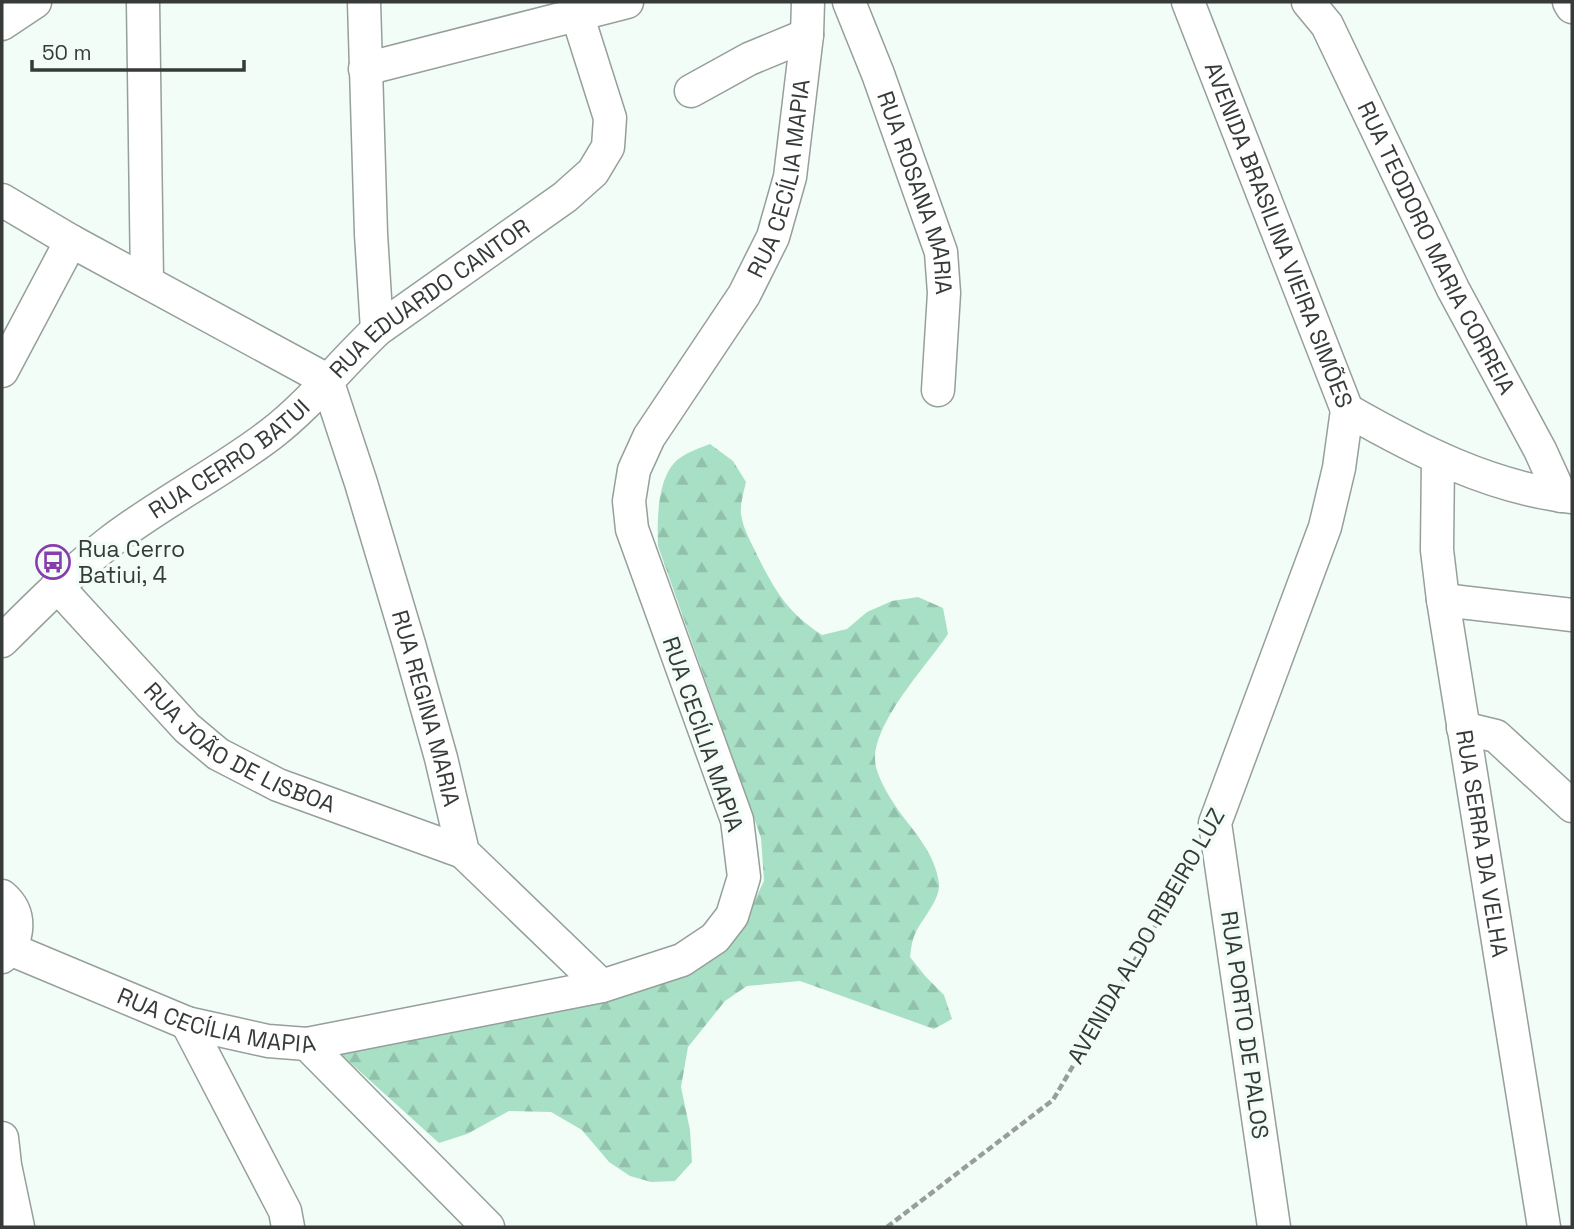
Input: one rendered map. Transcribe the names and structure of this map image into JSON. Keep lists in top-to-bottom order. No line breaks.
{"streets":{"street":["RUA CECÍLIA MAPIA","RUA ROSANA MARIA","AVENIDA BRASILINA VIEIRA SIMÕES","RUA TEODORO MARIA CORREIA","RUA EDUARDO CANTOR","RUA CERRO BATUI","RUA REGINA MARIA","RUA JOÃO DE LISBOA","RUA SERRA DA VELHA","AVENIDA ALDO RIBEIRO LUZ","RUA PORTO DE PALOS"]},"crossings":[["AVENIDA BRASILINA VIEIRA SIMÕES","RUA TEODORO MARIA CORREIA"],["AVENIDA BRASILINA VIEIRA SIMÕES","RUA SERRA DA VELHA"],["AVENIDA BRASILINA VIEIRA SIMÕES","AVENIDA ALDO RIBEIRO LUZ"],["RUA EDUARDO CANTOR","RUA CERRO BATUI"],["RUA EDUARDO CANTOR","RUA REGINA MARIA"],["RUA CERRO BATUI","RUA REGINA MARIA"],["RUA CERRO BATUI","RUA JOÃO DE LISBOA"],["RUA REGINA MARIA","RUA JOÃO DE LISBOA"],["AVENIDA ALDO RIBEIRO LUZ","RUA PORTO DE PALOS"]],"places":{"bus stop":["Rua Cerro Batiui, 4"]},"scale_bar":"50 m"}
